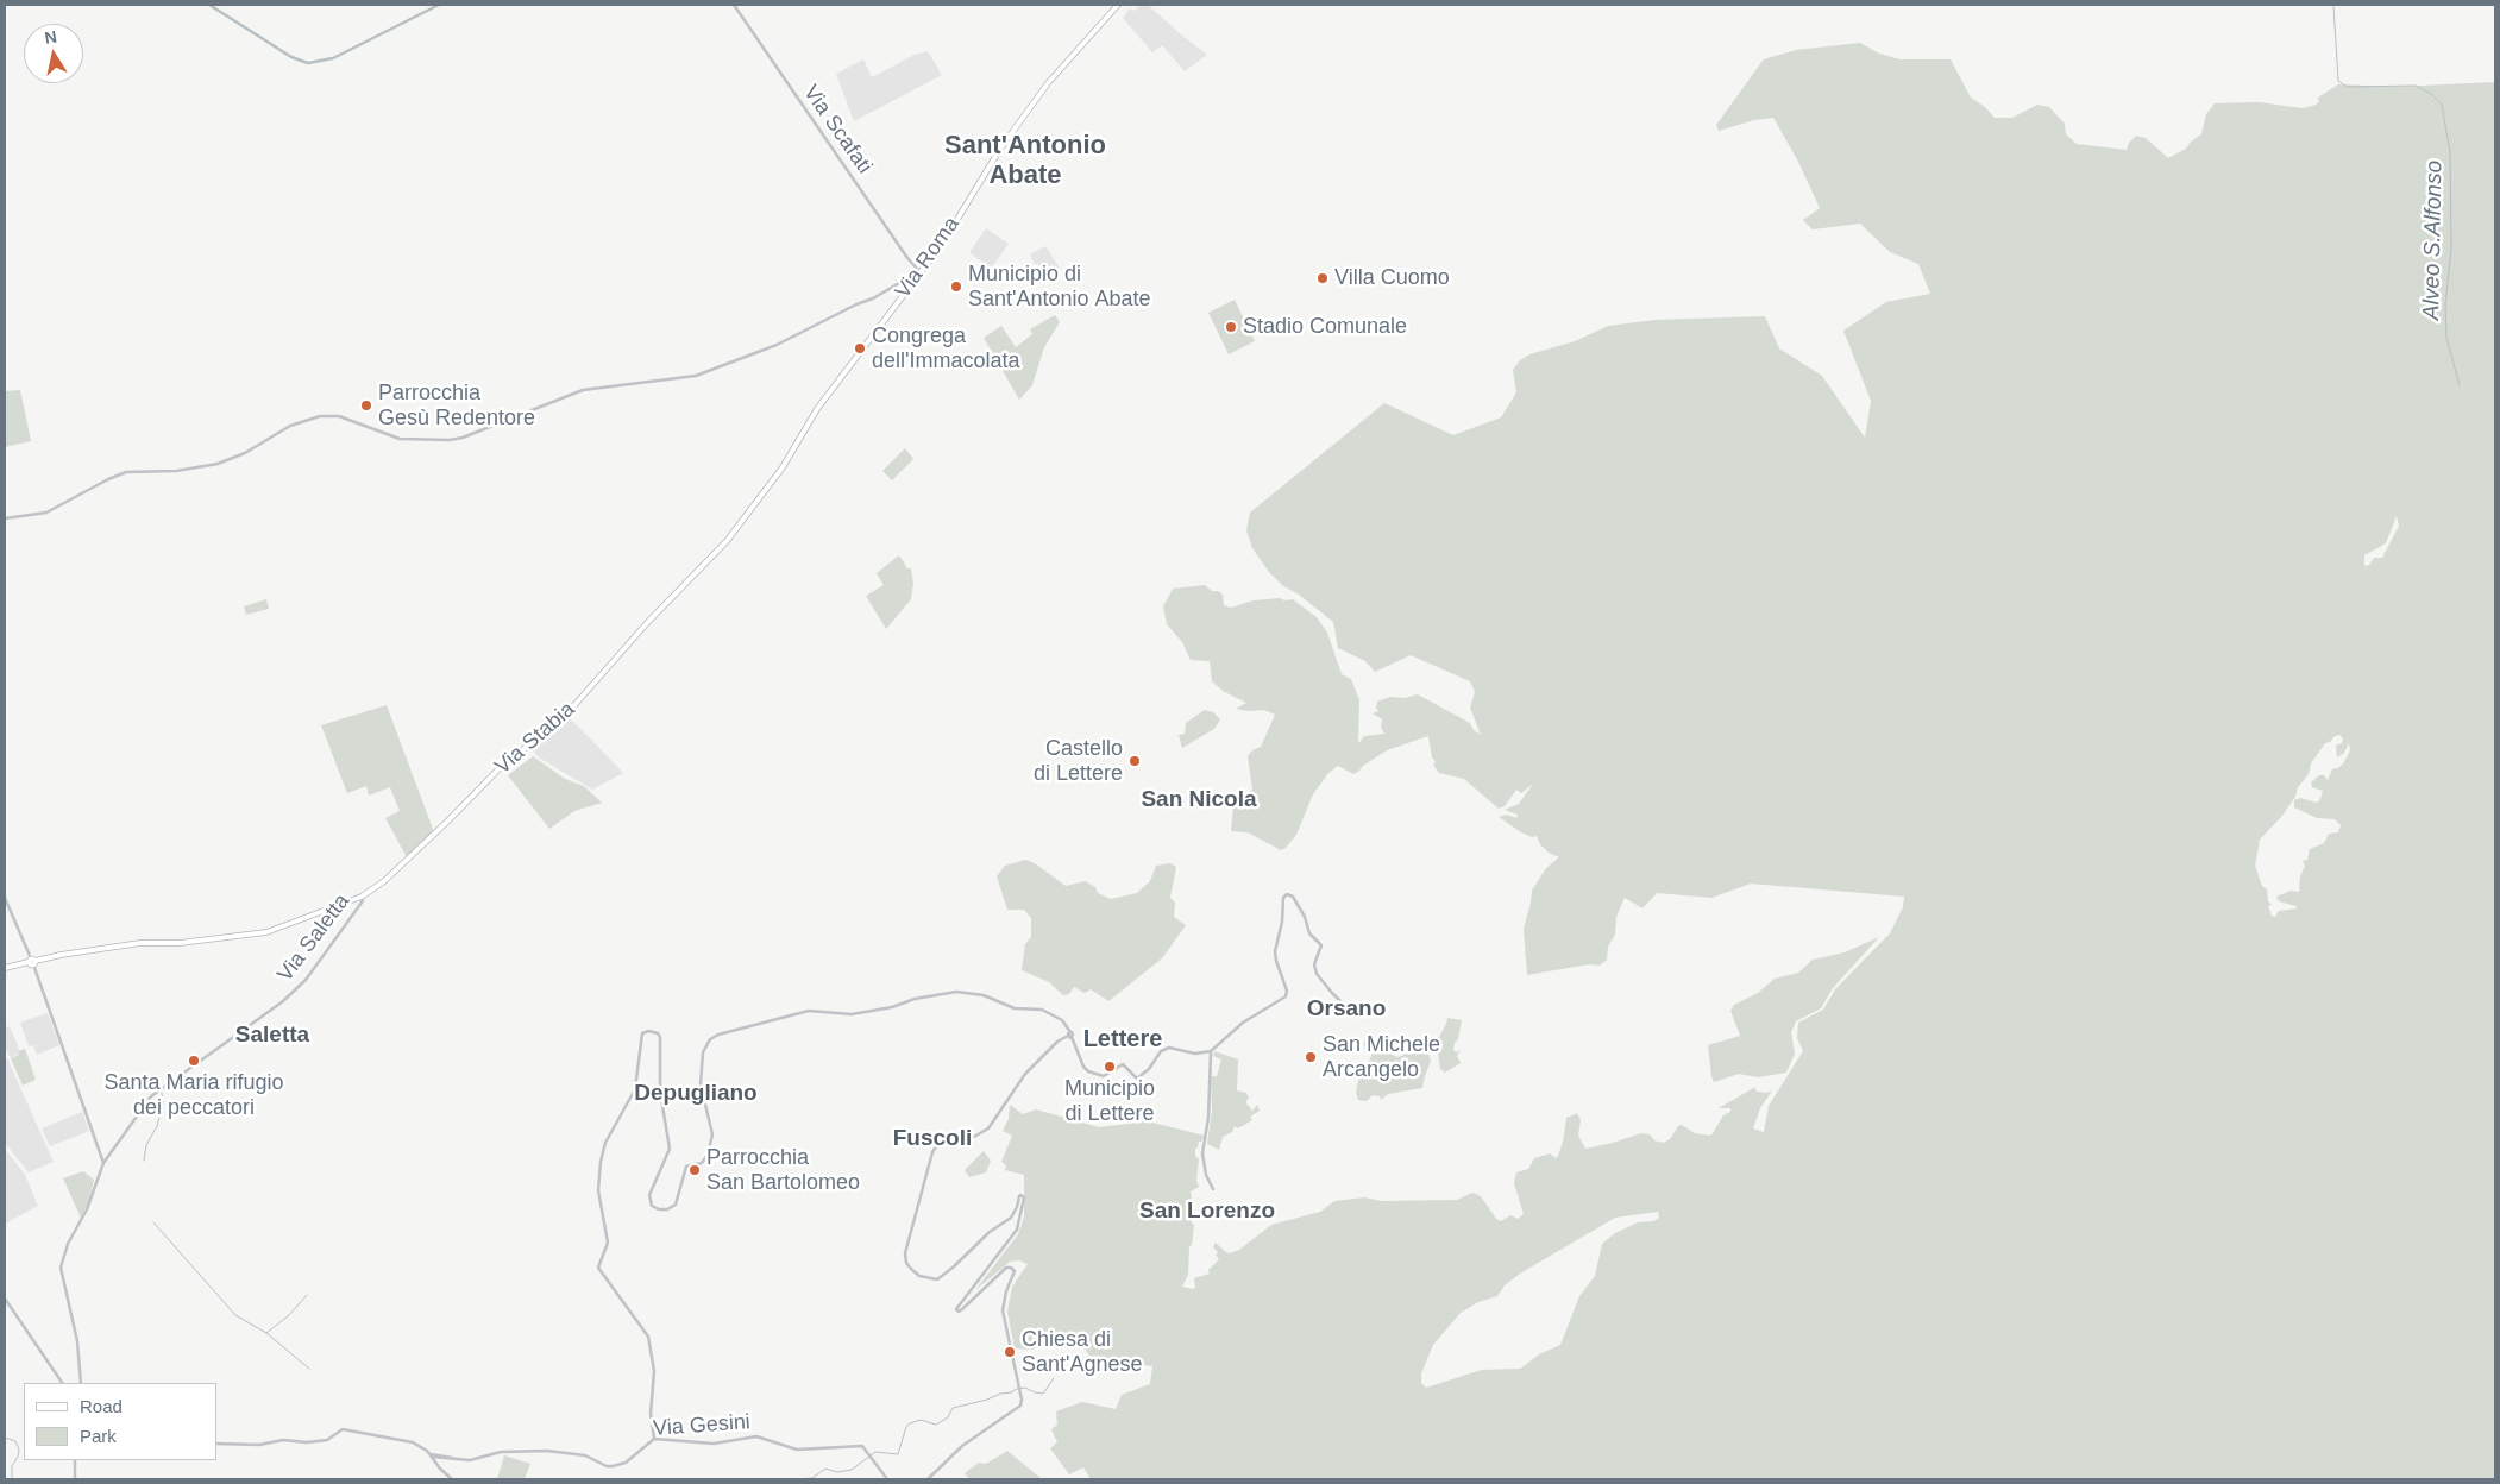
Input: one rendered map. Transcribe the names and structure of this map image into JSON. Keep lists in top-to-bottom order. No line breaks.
{"streets":{"main road":["Via Roma","Via Stabia"],"street":["Via Scafati","Via Saletta","Via Gesini"]},"crossings":[["Via Scafati","Via Roma"],["Via Roma","Via Stabia"],["Via Stabia","Via Saletta"]],"districts":["Sant'Antonio Abate","San Nicola","Orsano","Saletta","Lettere","Depugliano","Fuscoli","San Lorenzo"],"water":["Alveo S.Alfonso"],"places":["Villa Cuomo","Municipio di Sant'Antonio Abate","Stadio Comunale","Congrega dell'Immacolata","Parrocchia Gesù Redentore","Castello di Lettere","San Michele Arcangelo","Santa Maria rifugio dei peccatori","Municipio di Lettere","Parrocchia San Bartolomeo","Chiesa di Sant'Agnese"],"legend":["Road","Park"],"north":"top"}
